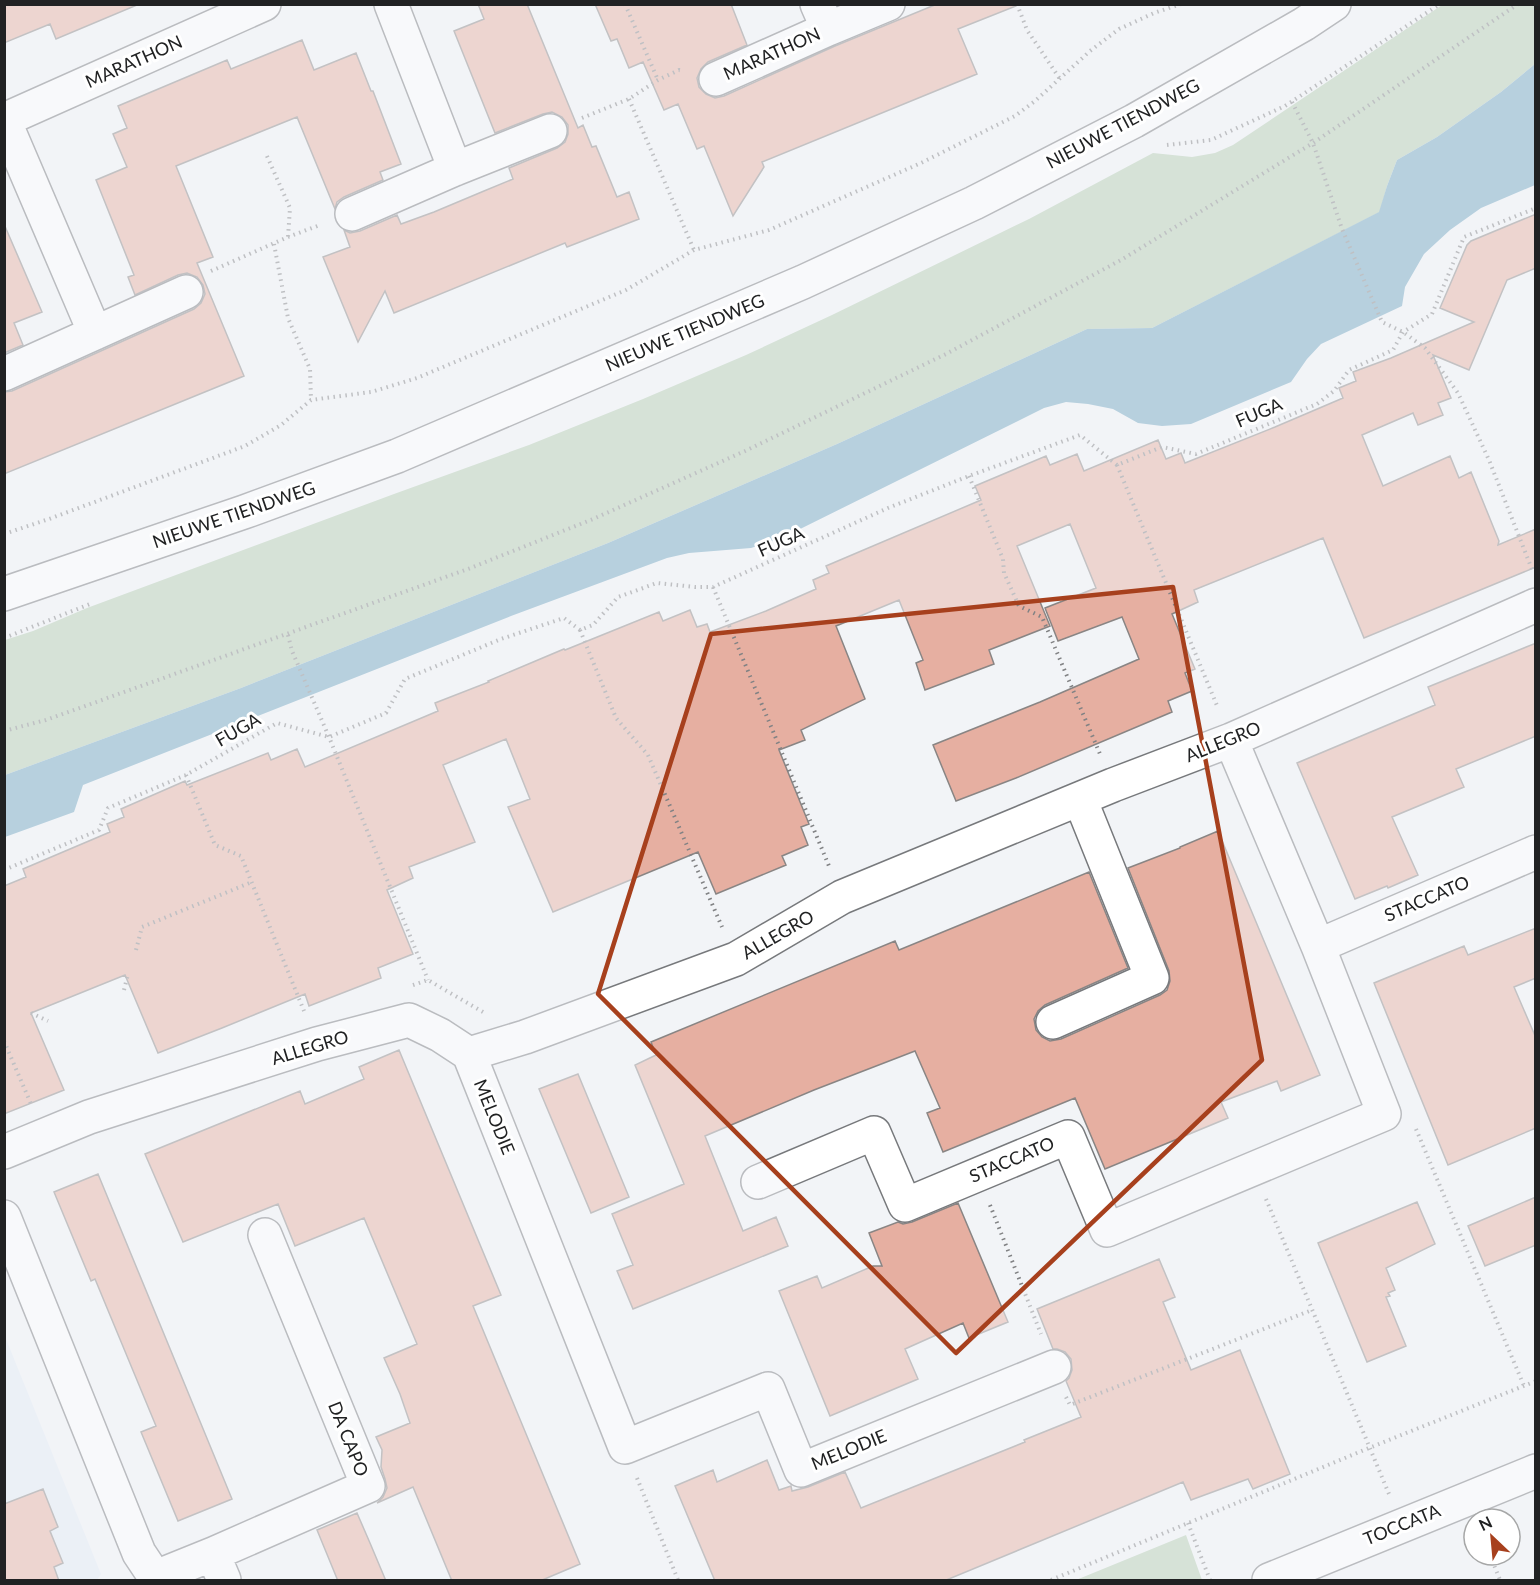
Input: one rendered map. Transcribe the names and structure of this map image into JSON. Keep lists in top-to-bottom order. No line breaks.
{"streets":{"street":["MARATHON","NIEUWE TIENDWEG","ALLEGRO","STACCATO","MELODIE","DA CAPO","TOCCATA"],"path":["FUGA"]},"crossings":[["ALLEGRO","MELODIE"]],"north":"top left"}
